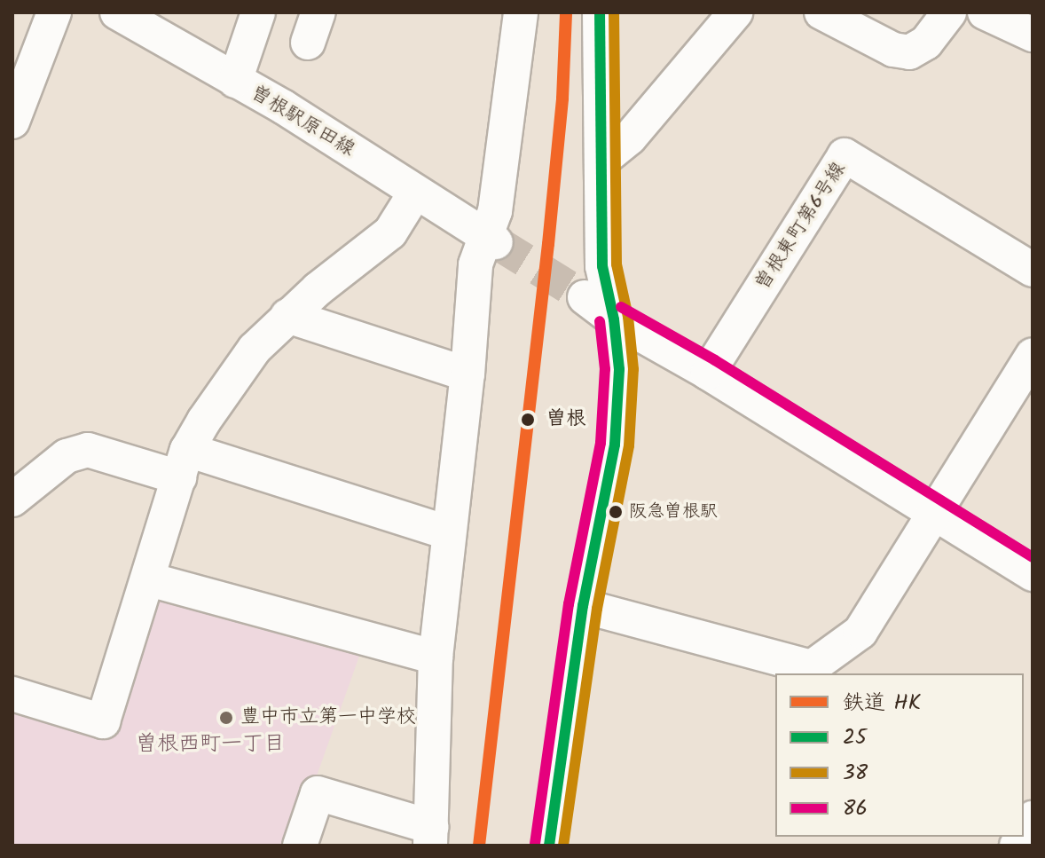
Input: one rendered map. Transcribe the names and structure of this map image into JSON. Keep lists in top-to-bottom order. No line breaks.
{"streets":{"street":["曽根駅原田線","曽根東町第6号線"]},"districts":["曽根西町一丁目"],"places":["曽根","阪急曽根駅","豊中市立第一中学校"],"lines":["rail line HK","transit line 25","transit line 38","transit line 86"],"legend":["鉄道 HK","25","38","86"]}
